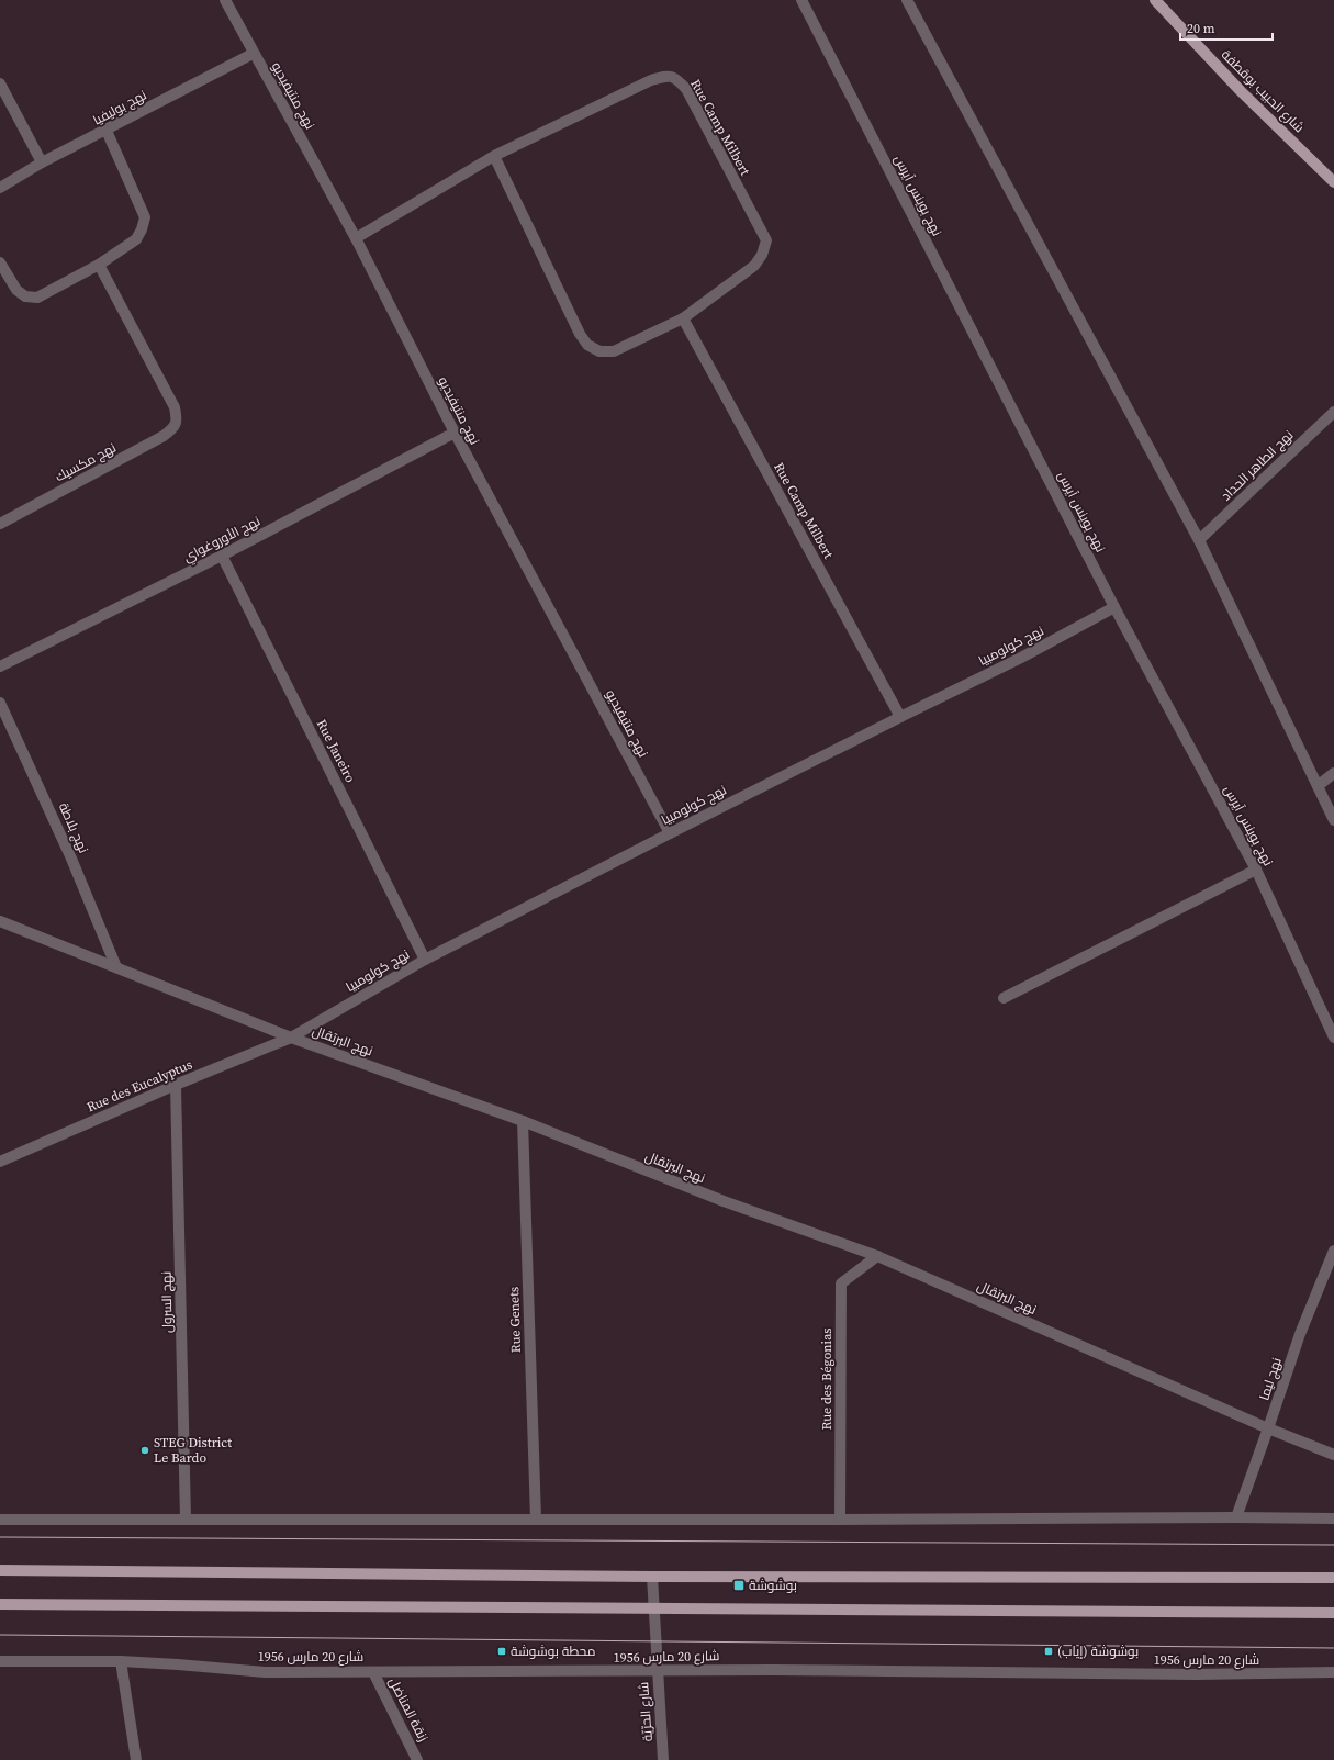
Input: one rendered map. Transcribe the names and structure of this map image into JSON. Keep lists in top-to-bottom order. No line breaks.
{"streets":{"main road":["شارع الحبيب بوقطفة"],"street":["نهج منتيفيديو","نهج بوليفيا","Rue Camp Milbert","نهج بوينس آيرس","نهج مكسيك","نهج الطاهر الحداد","نهج الأوروغواي","نهج كولومبيا","Rue Janeiro","نهج بلاطة","نهج البرتقال","Rue des Eucalyptus","نهج السرول","Rue Genets","Rue des Bégonias","نهج ليما","شارع 20 مارس 1956","زنقة المناضل","شارع الحرّيّة"]},"crossings":[["نهج منتيفيديو","نهج بوليفيا"],["نهج منتيفيديو","Rue Camp Milbert"],["نهج منتيفيديو","نهج الأوروغواي"],["نهج منتيفيديو","نهج كولومبيا"],["Rue Camp Milbert","نهج كولومبيا"],["نهج بوينس آيرس","نهج كولومبيا"],["نهج الأوروغواي","Rue Janeiro"],["نهج كولومبيا","Rue Janeiro"],["نهج كولومبيا","نهج البرتقال"],["نهج كولومبيا","Rue des Eucalyptus"],["نهج بلاطة","نهج البرتقال"],["نهج البرتقال","Rue des Eucalyptus"],["نهج البرتقال","Rue Genets"],["نهج البرتقال","Rue des Bégonias"],["نهج البرتقال","نهج ليما"],["Rue des Eucalyptus","نهج السرول"],["شارع 20 مارس 1956","زنقة المناضل"],["شارع 20 مارس 1956","شارع الحرّيّة"]],"places":{"other":["STEG District Le Bardo"],"transit":["بوشوشة","محطة بوشوشة","بوشوشة (إياب)"]},"scale_bar":"20 m"}
